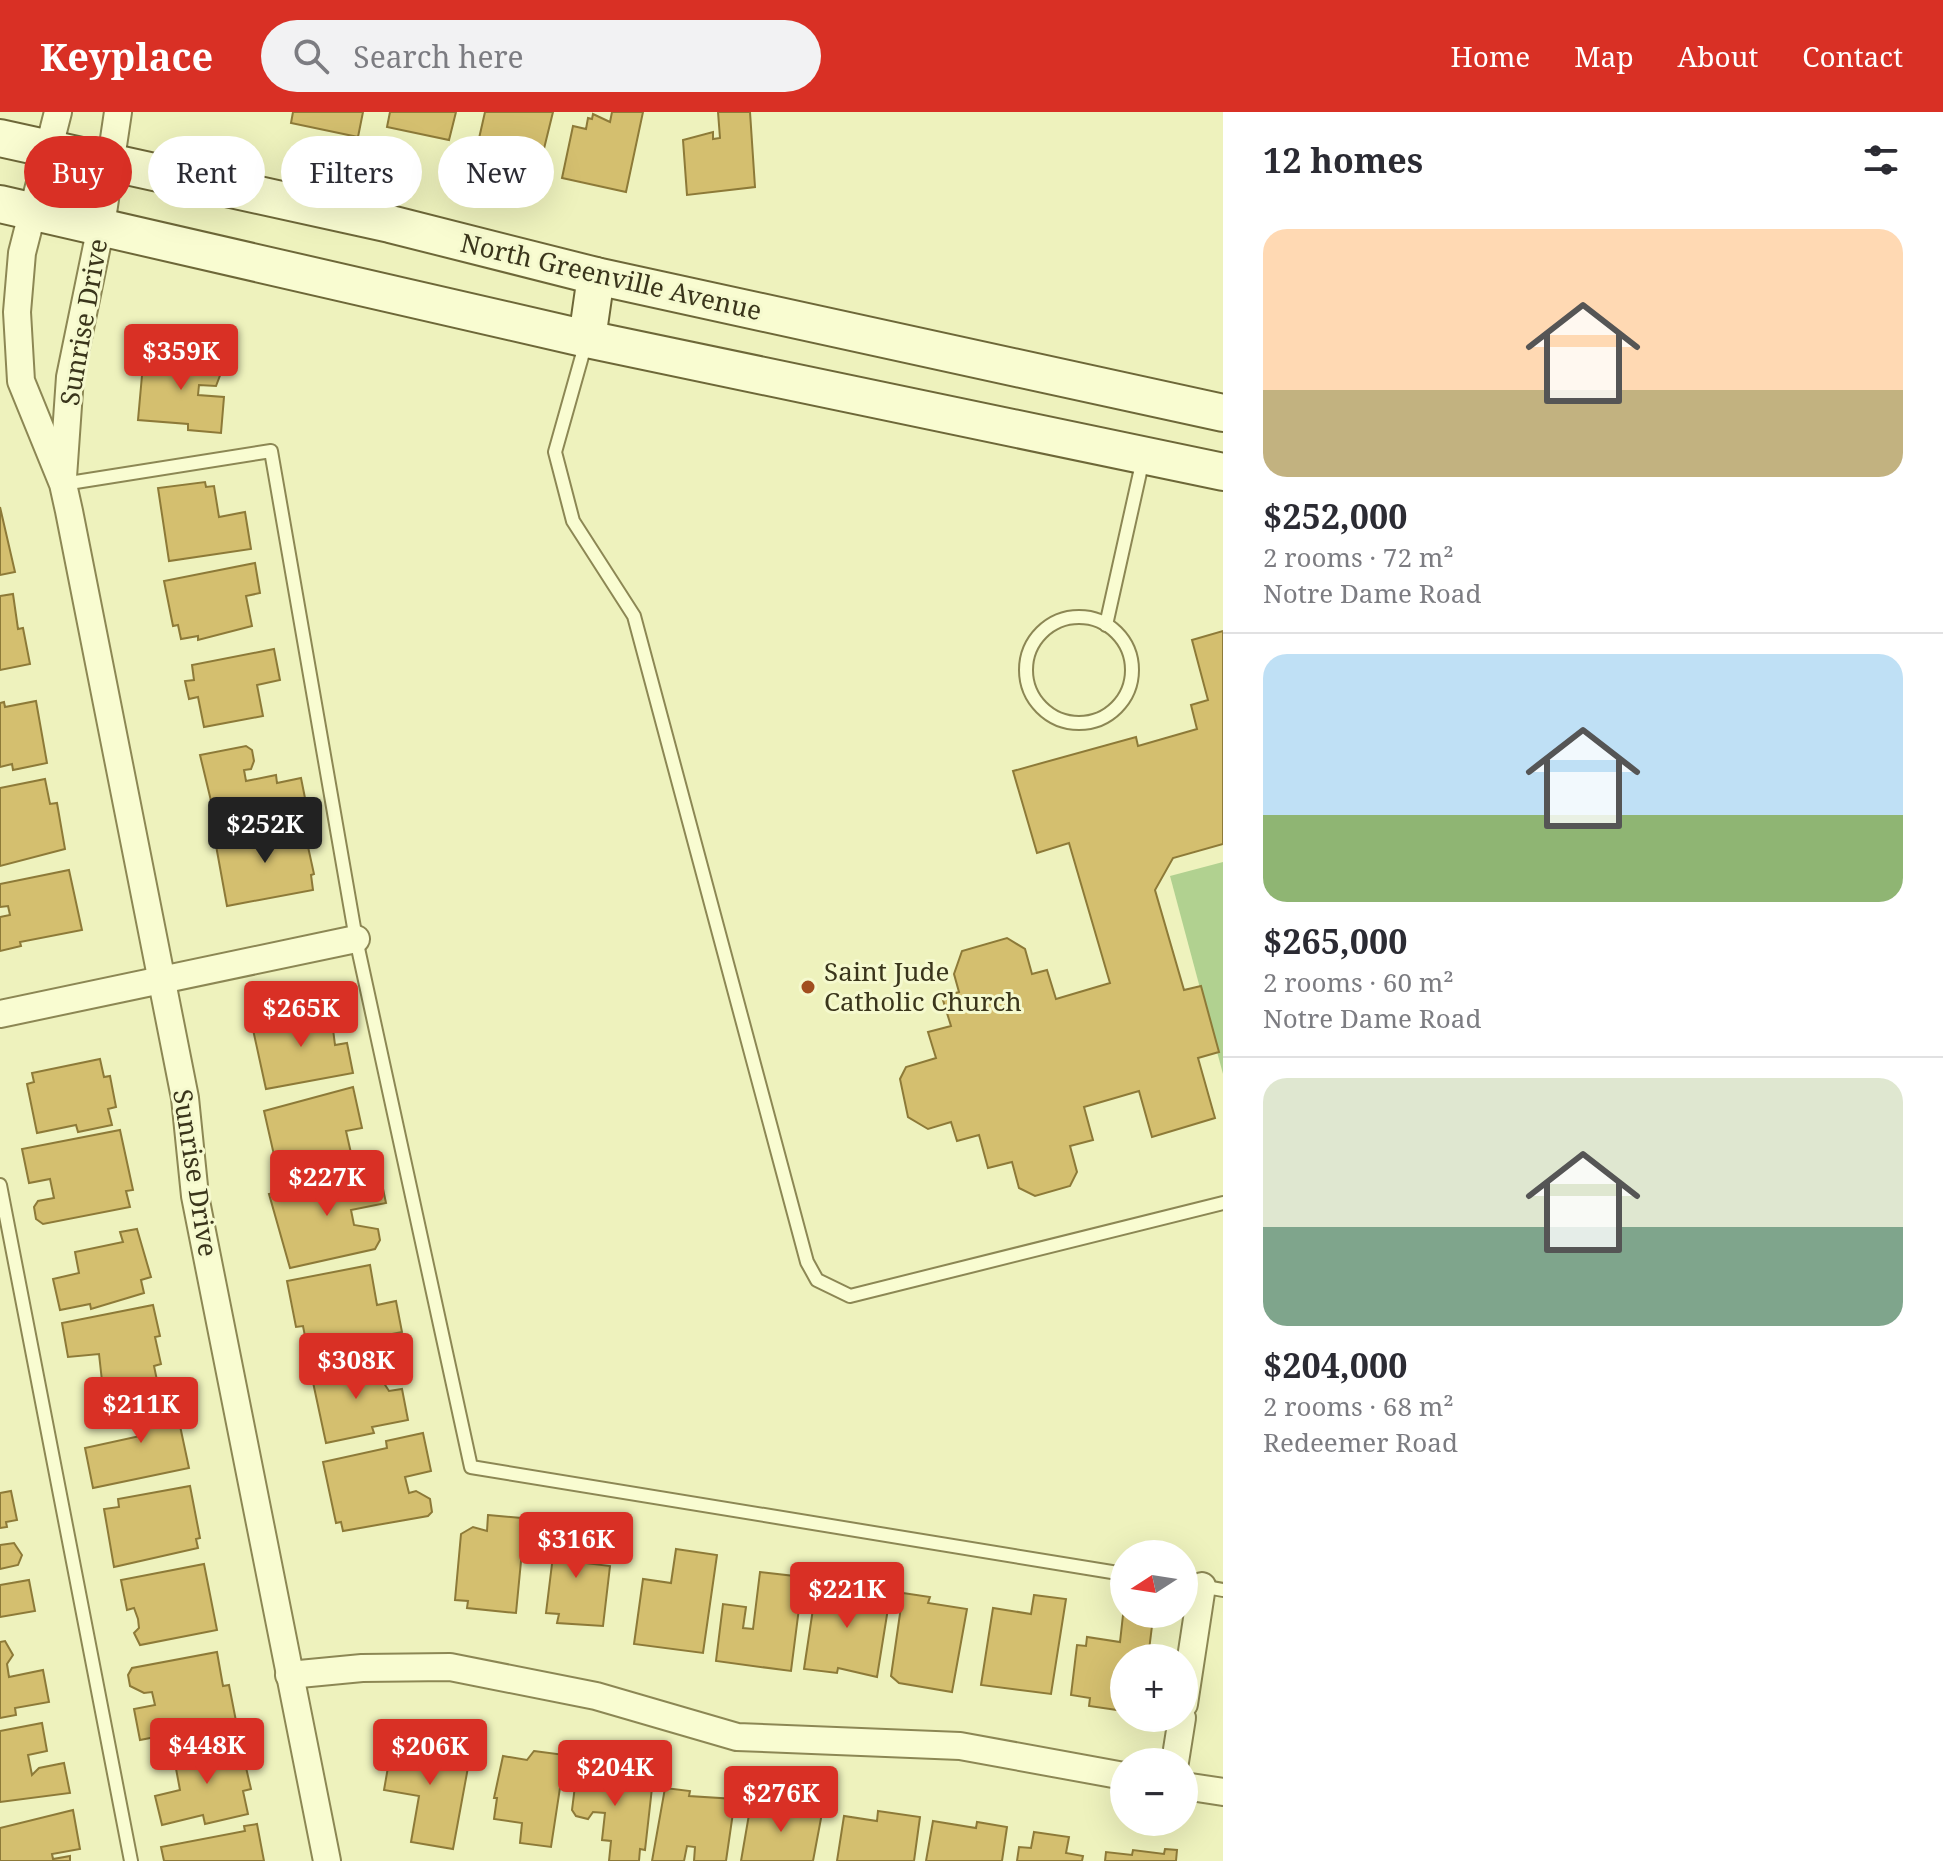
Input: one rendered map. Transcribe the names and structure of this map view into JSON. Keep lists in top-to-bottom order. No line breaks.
{"streets":{"main road":["North Greenville Avenue"],"street":["Sunrise Drive"]},"places":["Saint Jude Catholic Church"],"north":"left","page":{"header":"Keyplace","search":"Search here","nav":["Home","Map","About","Contact"],"heading":"12 homes","chip":["Buy","Rent","Filters","New"],"list":[{"name":"$252,000","note":"2 rooms · 72 m² · Notre Dame Road"},{"name":"$265,000","note":"2 rooms · 60 m² · Notre Dame Road"},{"name":"$204,000","note":"2 rooms · 68 m² · Redeemer Road"}],"price":["$359K","$252K","$265K","$227K","$308K","$211K","$316K","$221K","$448K","$206K","$204K","$276K"],"map_buttons":["+","−"]}}
